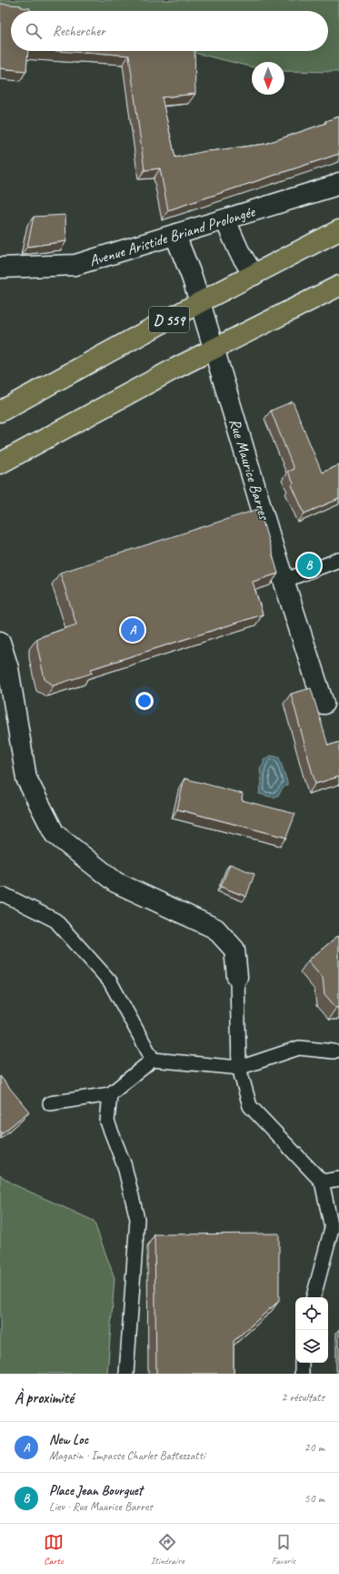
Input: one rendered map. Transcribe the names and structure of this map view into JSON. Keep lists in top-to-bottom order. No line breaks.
{"streets":{"main road":["D 559"],"street":["Avenue Aristide Briand Prolongée","Rue Maurice Barres"]},"crossings":[["Avenue Aristide Briand Prolongée","Rue Maurice Barres"],["D 559","Rue Maurice Barres"]],"north":"bottom","page":{"search":"Rechercher","pins":["B","A"],"heading":["À proximité","2 résultats"],"list":[{"mark":"A","name":"New Loc","note":"Magasin · Impasse Charles Battezzatti","value":"20 m"},{"mark":"B","name":"Place Jean Bourguet","note":"Lieu · Rue Maurice Barres","value":"50 m"}],"nav":["Carte","Itinéraire","Favoris"]}}
